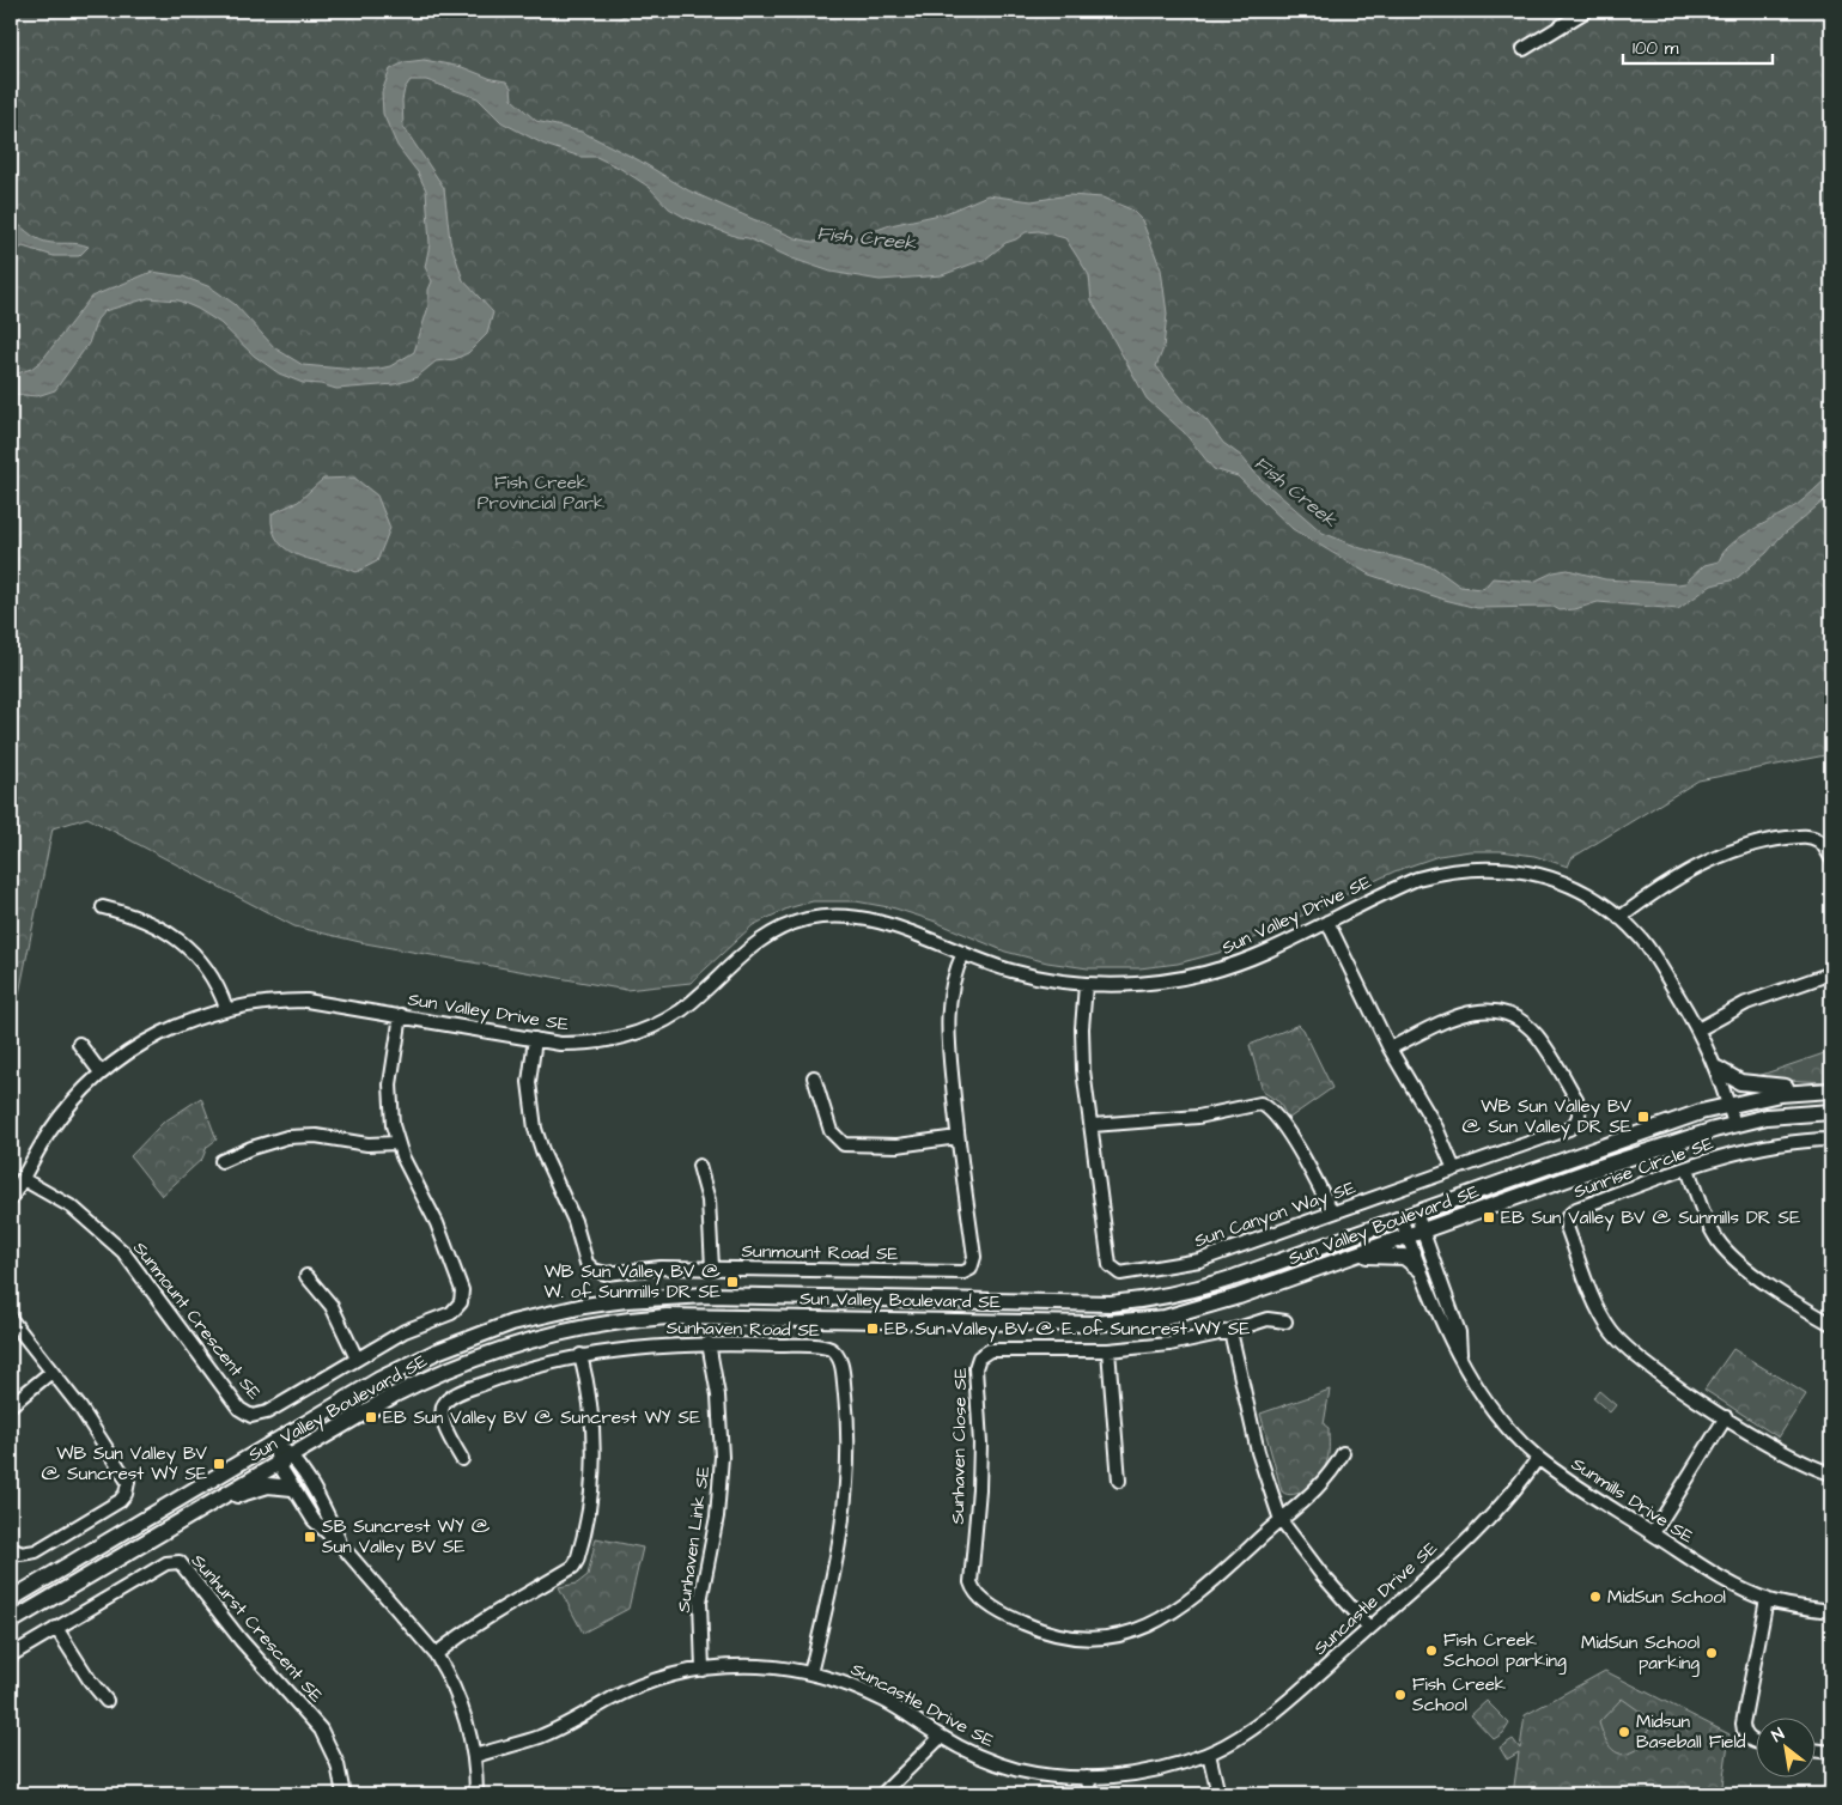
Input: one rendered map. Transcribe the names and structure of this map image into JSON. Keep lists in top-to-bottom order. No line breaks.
{"streets":{"main road":["Sun Valley Boulevard SE"],"street":["Sun Valley Drive SE","Sunrise Circle SE","Sun Canyon Way SE","Sunmount Road SE","Sunmount Crescent SE","Sunhaven Road SE","Sunhaven Close SE","Sunmills Drive SE","Sunhaven Link SE","Suncastle Drive SE","Sunhurst Crescent SE"]},"crossings":[["Sun Valley Drive SE","Sun Canyon Way SE"],["Sun Valley Drive SE","Sun Valley Boulevard SE"],["Sun Valley Drive SE","Sunmount Road SE"],["Sun Valley Drive SE","Sunmount Crescent SE"],["Sun Valley Boulevard SE","Sunmills Drive SE"],["Sunhaven Road SE","Sunhaven Link SE"],["Sunhaven Road SE","Suncastle Drive SE"],["Sunmills Drive SE","Suncastle Drive SE"],["Sunhaven Link SE","Suncastle Drive SE"]],"water":["Fish Creek"],"parks":["Fish Creek Provincial Park"],"places":{"transit":["WB Sun Valley BV @ Sun Valley DR SE","EB Sun Valley BV @ Sunmills DR SE","WB Sun Valley BV @ W. of Sunmills DR SE","EB Sun Valley BV @ E. of Suncrest WY SE","EB Sun Valley BV @ Suncrest WY SE","WB Sun Valley BV @ Suncrest WY SE","SB Suncrest WY @ Sun Valley BV SE"],"other":["MidSun School","Fish Creek School parking","MidSun School parking","Fish Creek School","Midsun Baseball Field"]},"scale_bar":"100 m","north":"top left"}
